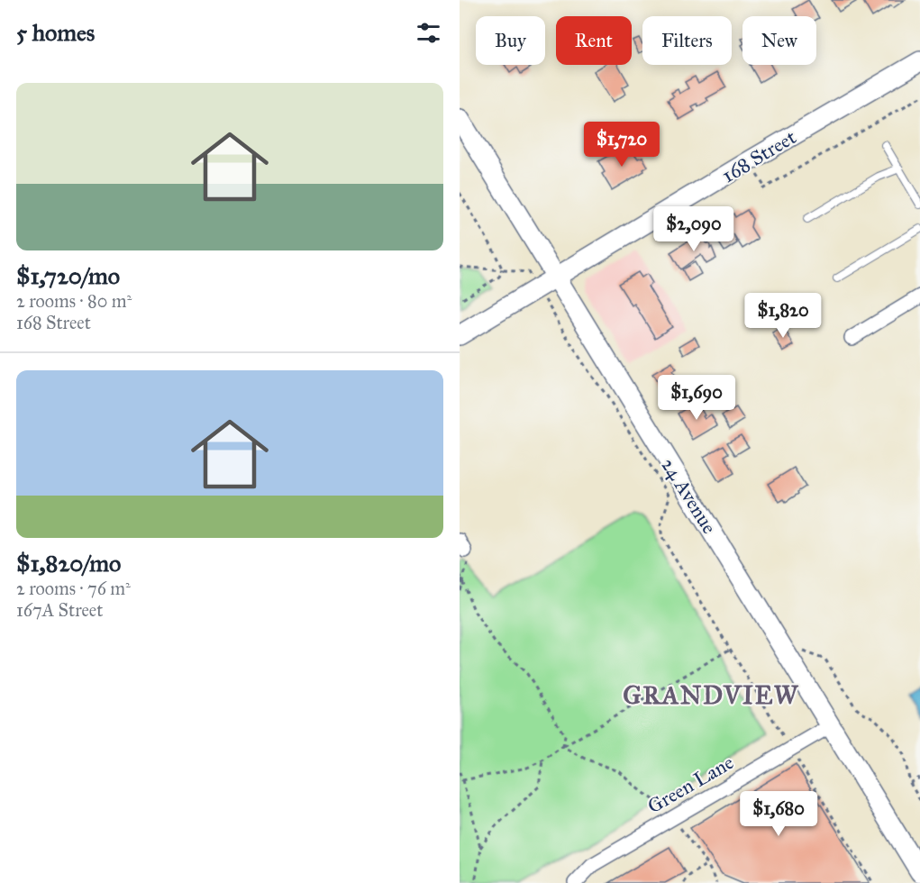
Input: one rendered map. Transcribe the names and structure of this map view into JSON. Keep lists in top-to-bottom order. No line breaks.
{"streets":{"main road":["168 Street","24 Avenue"],"street":["Green Lane"]},"crossings":[["168 Street","24 Avenue"],["24 Avenue","Green Lane"]],"districts":["GRANDVIEW"],"page":{"heading":"5 homes","chip":["Buy","Rent","Filters","New"],"list":[{"name":"$1,720/mo","note":"2 rooms · 80 m² · 168 Street"},{"name":"$1,820/mo","note":"2 rooms · 76 m² · 167A Street"}],"price":["$1,720","$2,090","$1,820","$1,690","$1,680"]}}
